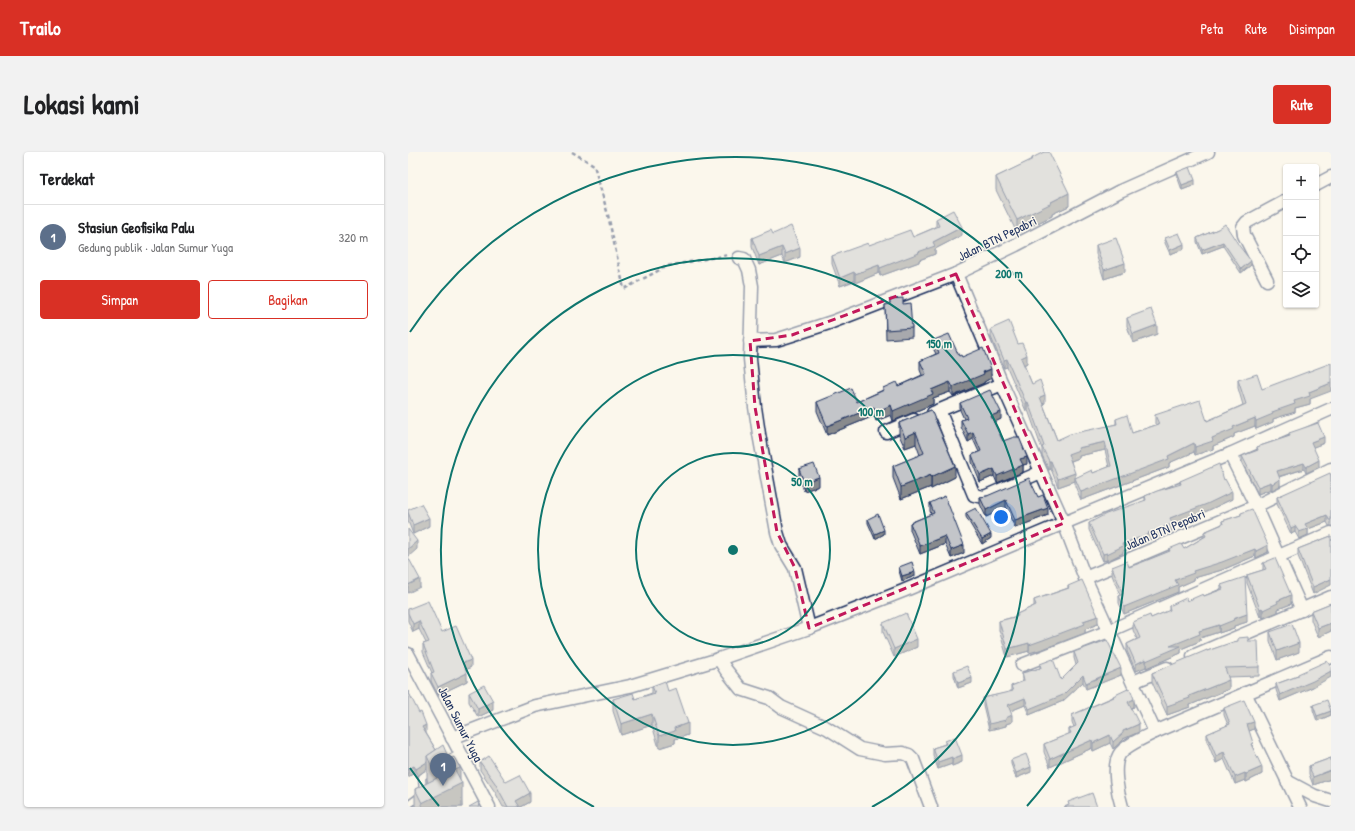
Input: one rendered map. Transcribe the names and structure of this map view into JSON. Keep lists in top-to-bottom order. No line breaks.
{"streets":{"street":["Jalan BTN Pepabri","Jalan Sumur Yuga"]},"page":{"header":"Trailo","nav":["Peta","Rute","Disimpan"],"title":"Lokasi kami","buttons":["Rute",["Simpan","Bagikan"]],"heading":"Terdekat","map_buttons":["+","−"],"list":[{"mark":"1","name":"Stasiun Geofisika Palu","note":"Gedung publik · Jalan Sumur Yuga","value":"320 m"}],"pins":"1"},"rings":["200 m","150 m","100 m","50 m"]}
